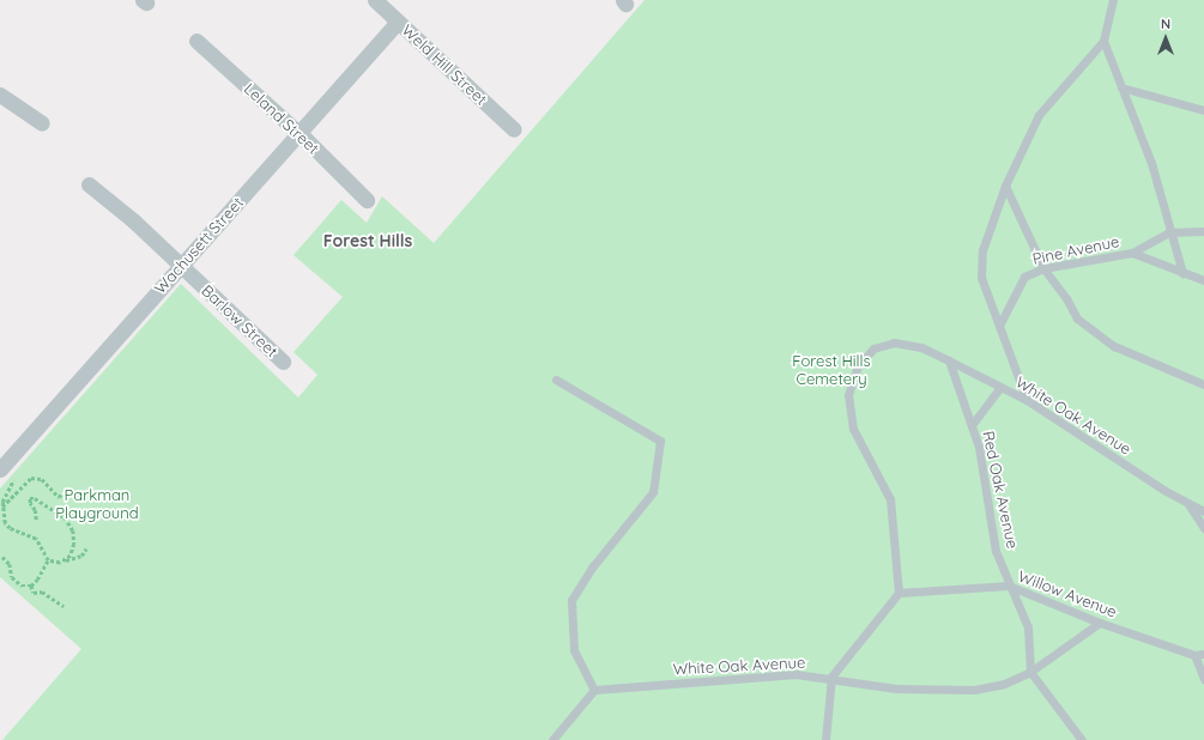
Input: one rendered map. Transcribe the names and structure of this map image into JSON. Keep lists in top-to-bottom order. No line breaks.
{"streets":{"street":["Weld Hill Street","Leland Street","Wachusett Street","Barlow Street"],"lane":["Pine Avenue","White Oak Avenue","Red Oak Avenue","Willow Avenue"]},"crossings":[["Weld Hill Street","Wachusett Street"],["Leland Street","Wachusett Street"],["Wachusett Street","Barlow Street"],["White Oak Avenue","Red Oak Avenue"],["White Oak Avenue","Willow Avenue"],["Red Oak Avenue","Willow Avenue"]],"districts":["Forest Hills"],"parks":["Forest Hills Cemetery","Parkman Playground"],"north":"top"}
